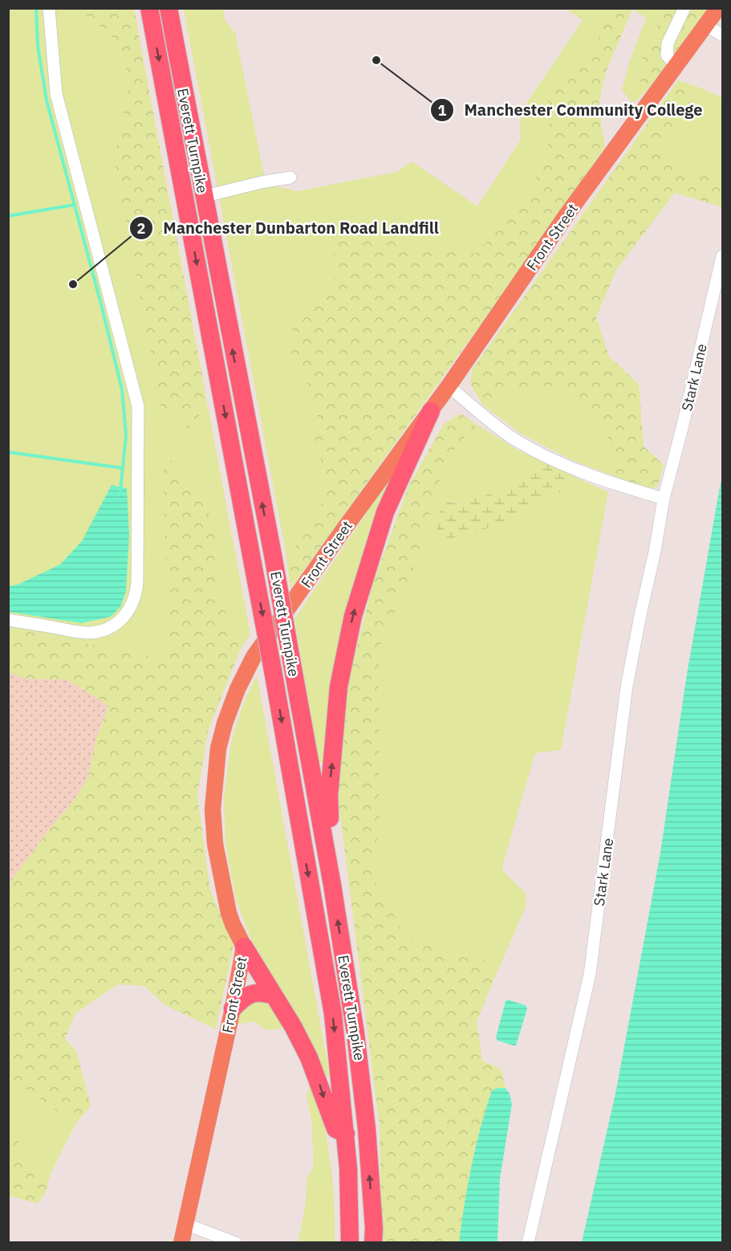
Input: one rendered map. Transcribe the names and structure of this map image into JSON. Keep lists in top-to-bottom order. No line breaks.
{"streets":{"highway":["Everett Turnpike"],"main road":["Front Street"],"street":["Stark Lane"]},"places":["Manchester Community College","Manchester Dunbarton Road Landfill"]}
